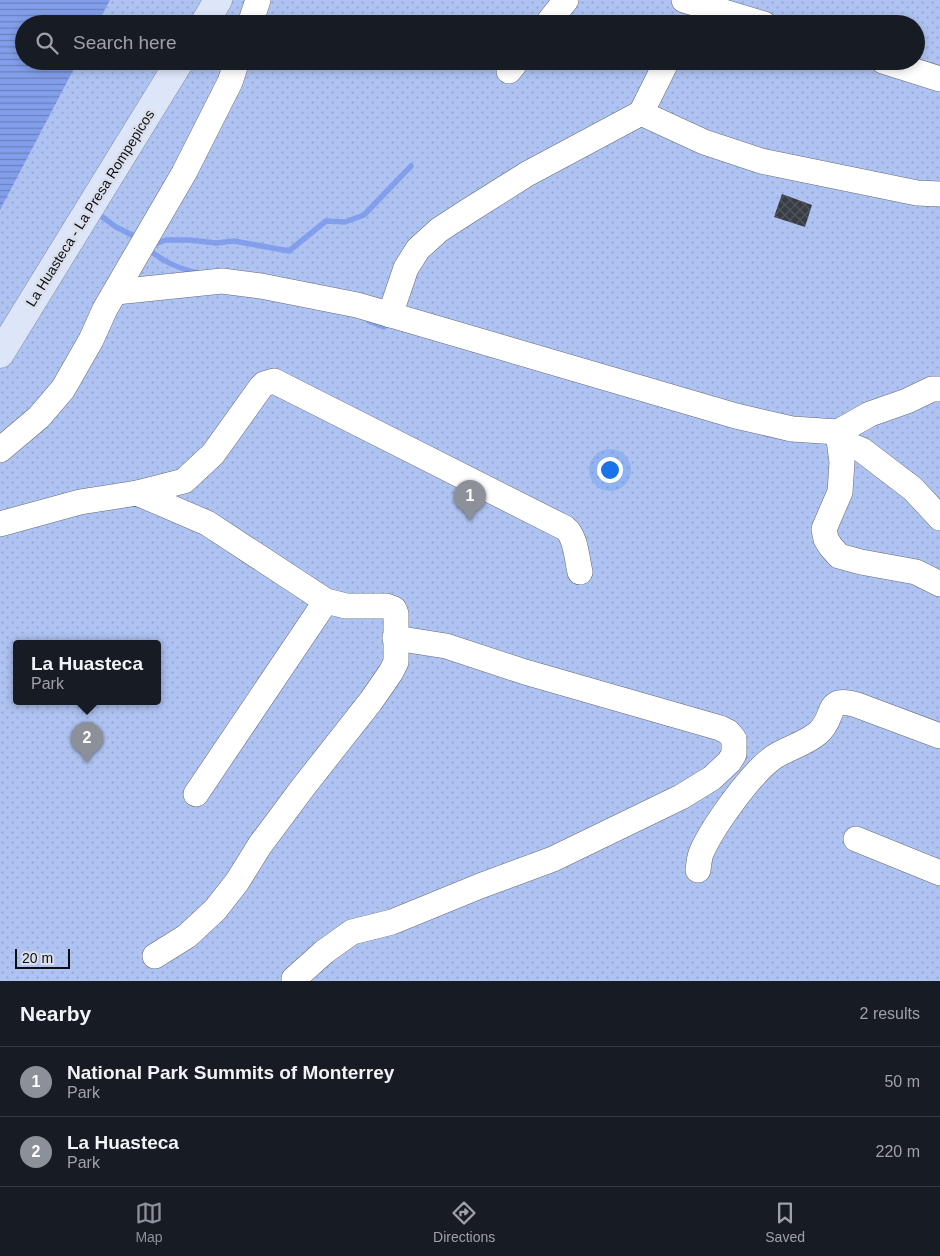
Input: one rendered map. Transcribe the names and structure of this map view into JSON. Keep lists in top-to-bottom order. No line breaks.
{"streets":{"main road":["La Huasteca - La Presa Rompepicos"]},"scale_bar":"20 m","page":{"search":"Search here","pins":["1","2"],"popup":["La Huasteca","Park"],"scale":"20 m","heading":["Nearby","2 results"],"list":[{"mark":"1","name":"National Park Summits of Monterrey","note":"Park","value":"50 m"},{"mark":"2","name":"La Huasteca","note":"Park","value":"220 m"}],"nav":["Map","Directions","Saved"]}}
